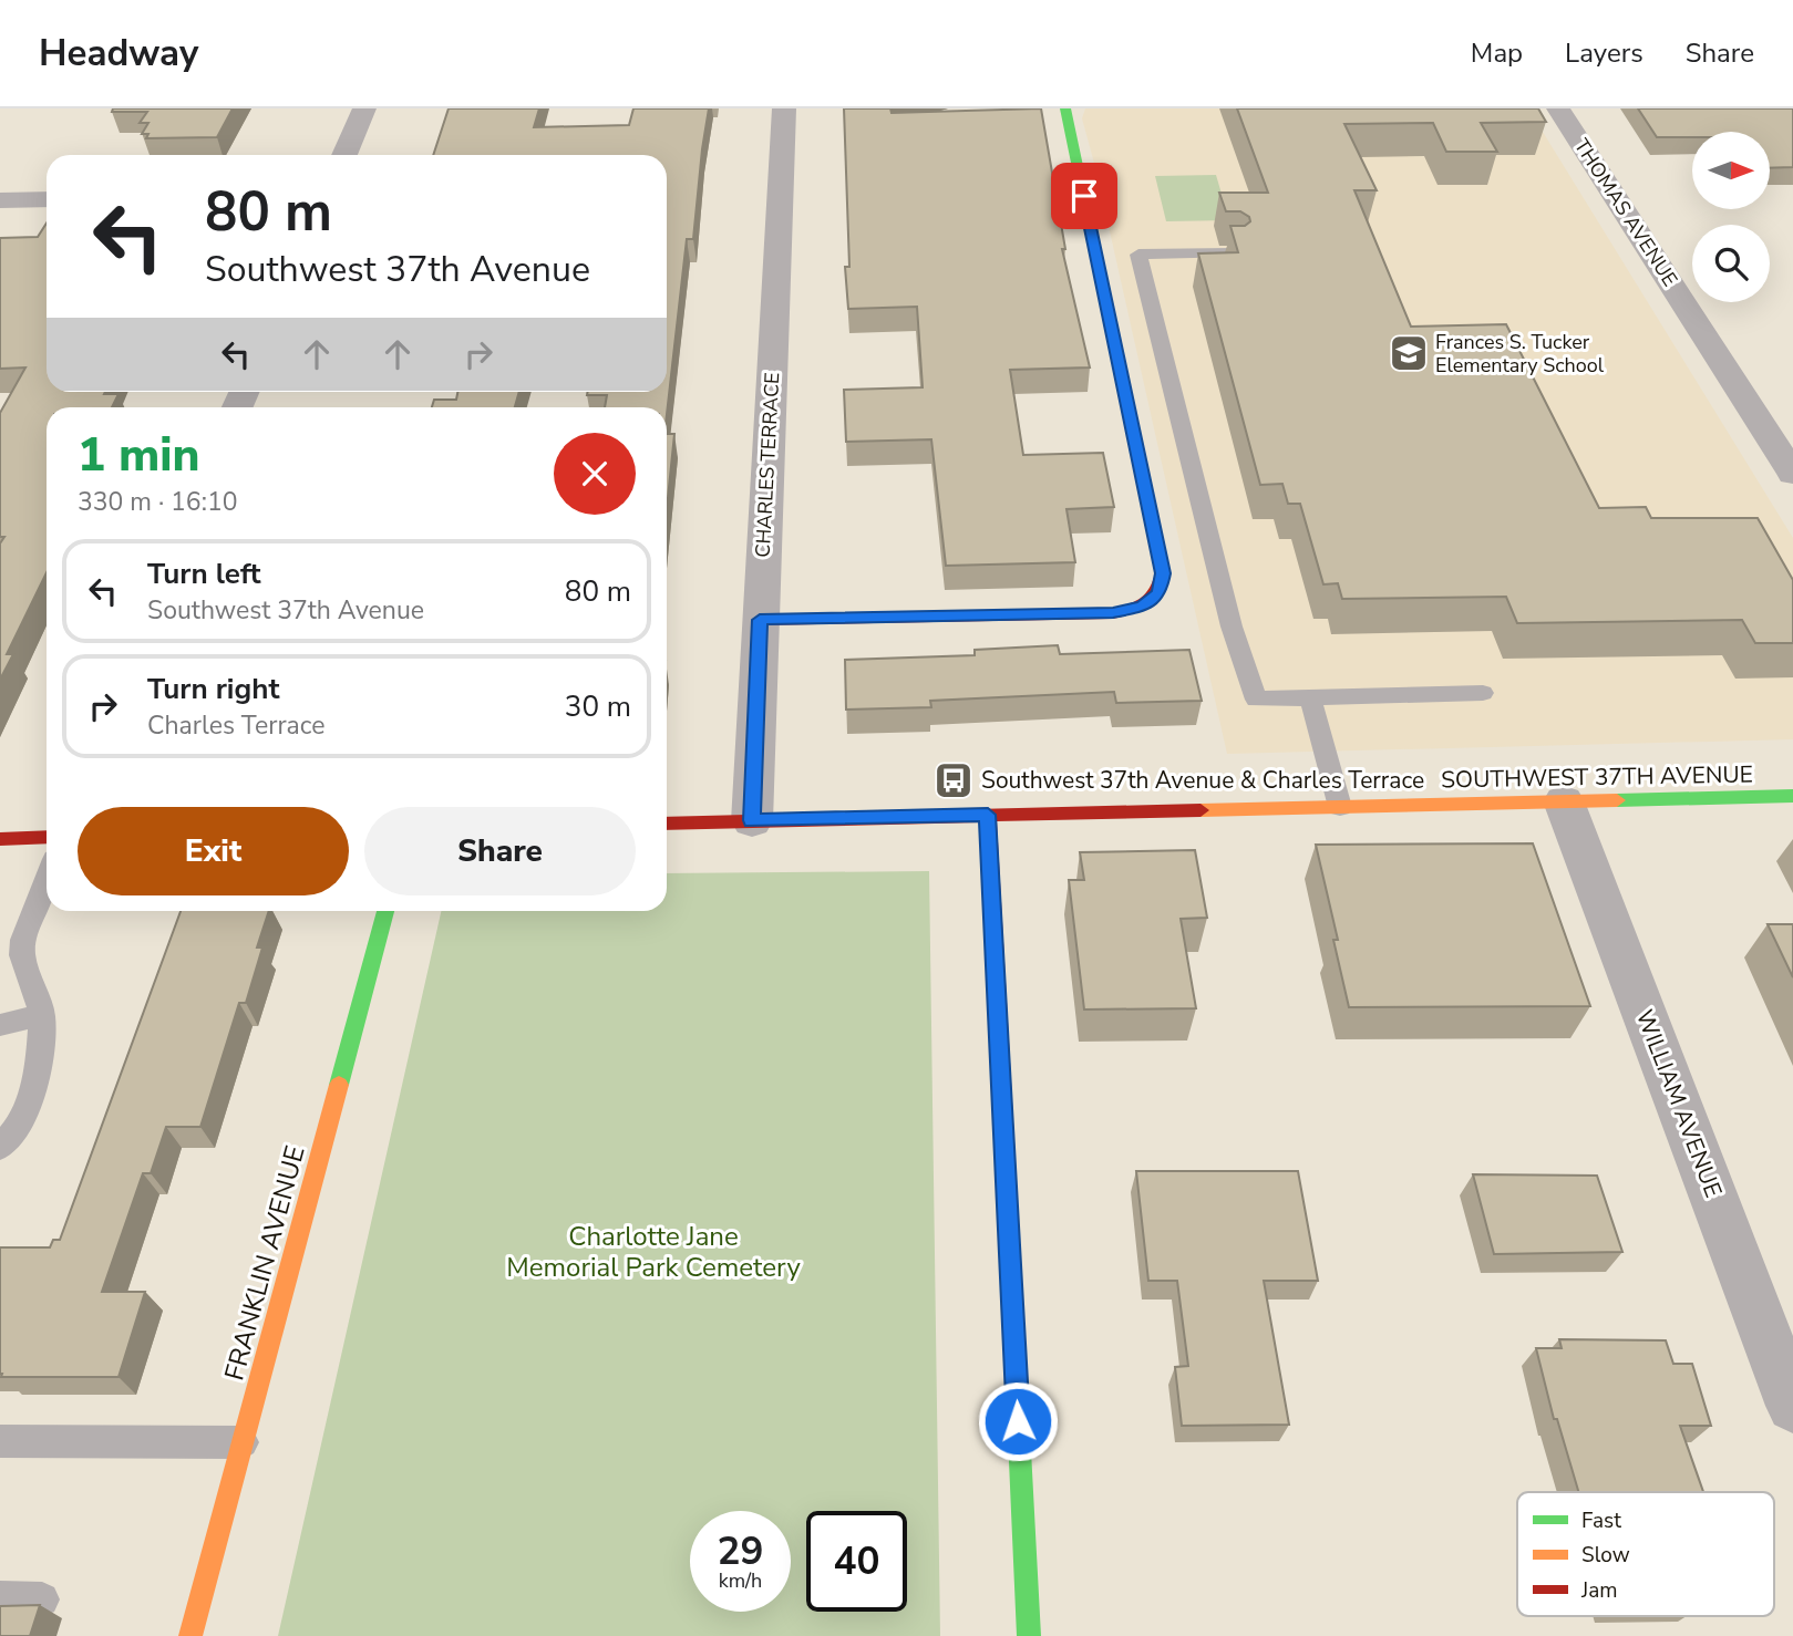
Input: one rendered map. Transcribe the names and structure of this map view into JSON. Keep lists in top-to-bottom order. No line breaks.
{"streets":{"street":["THOMAS AVENUE","CHARLES TERRACE","SOUTHWEST 37TH AVENUE","WILLIAM AVENUE","FRANKLIN AVENUE"]},"crossings":[["CHARLES TERRACE","SOUTHWEST 37TH AVENUE"],["SOUTHWEST 37TH AVENUE","WILLIAM AVENUE"]],"parks":["Charlotte Jane Memorial Park Cemetery"],"places":{"school or university":["Frances S. Tucker Elementary School"],"bus stop":["Southwest 37th Avenue & Charles Terrace"]},"legend":["Fast","Slow","Jam"],"north":"right","page":{"header":"Headway","nav":["Map","Layers","Share"],"turn":["80 m","Southwest 37th Avenue"],"heading":["1 min","330 m · 16:10"],"list":[{"name":"Turn left","note":"Southwest 37th Avenue","value":"80 m"},{"name":"Turn right","note":"Charles Terrace","value":"30 m"}],"buttons":["Exit","Share"],"speed":"29 km/h","limit":"40"}}
